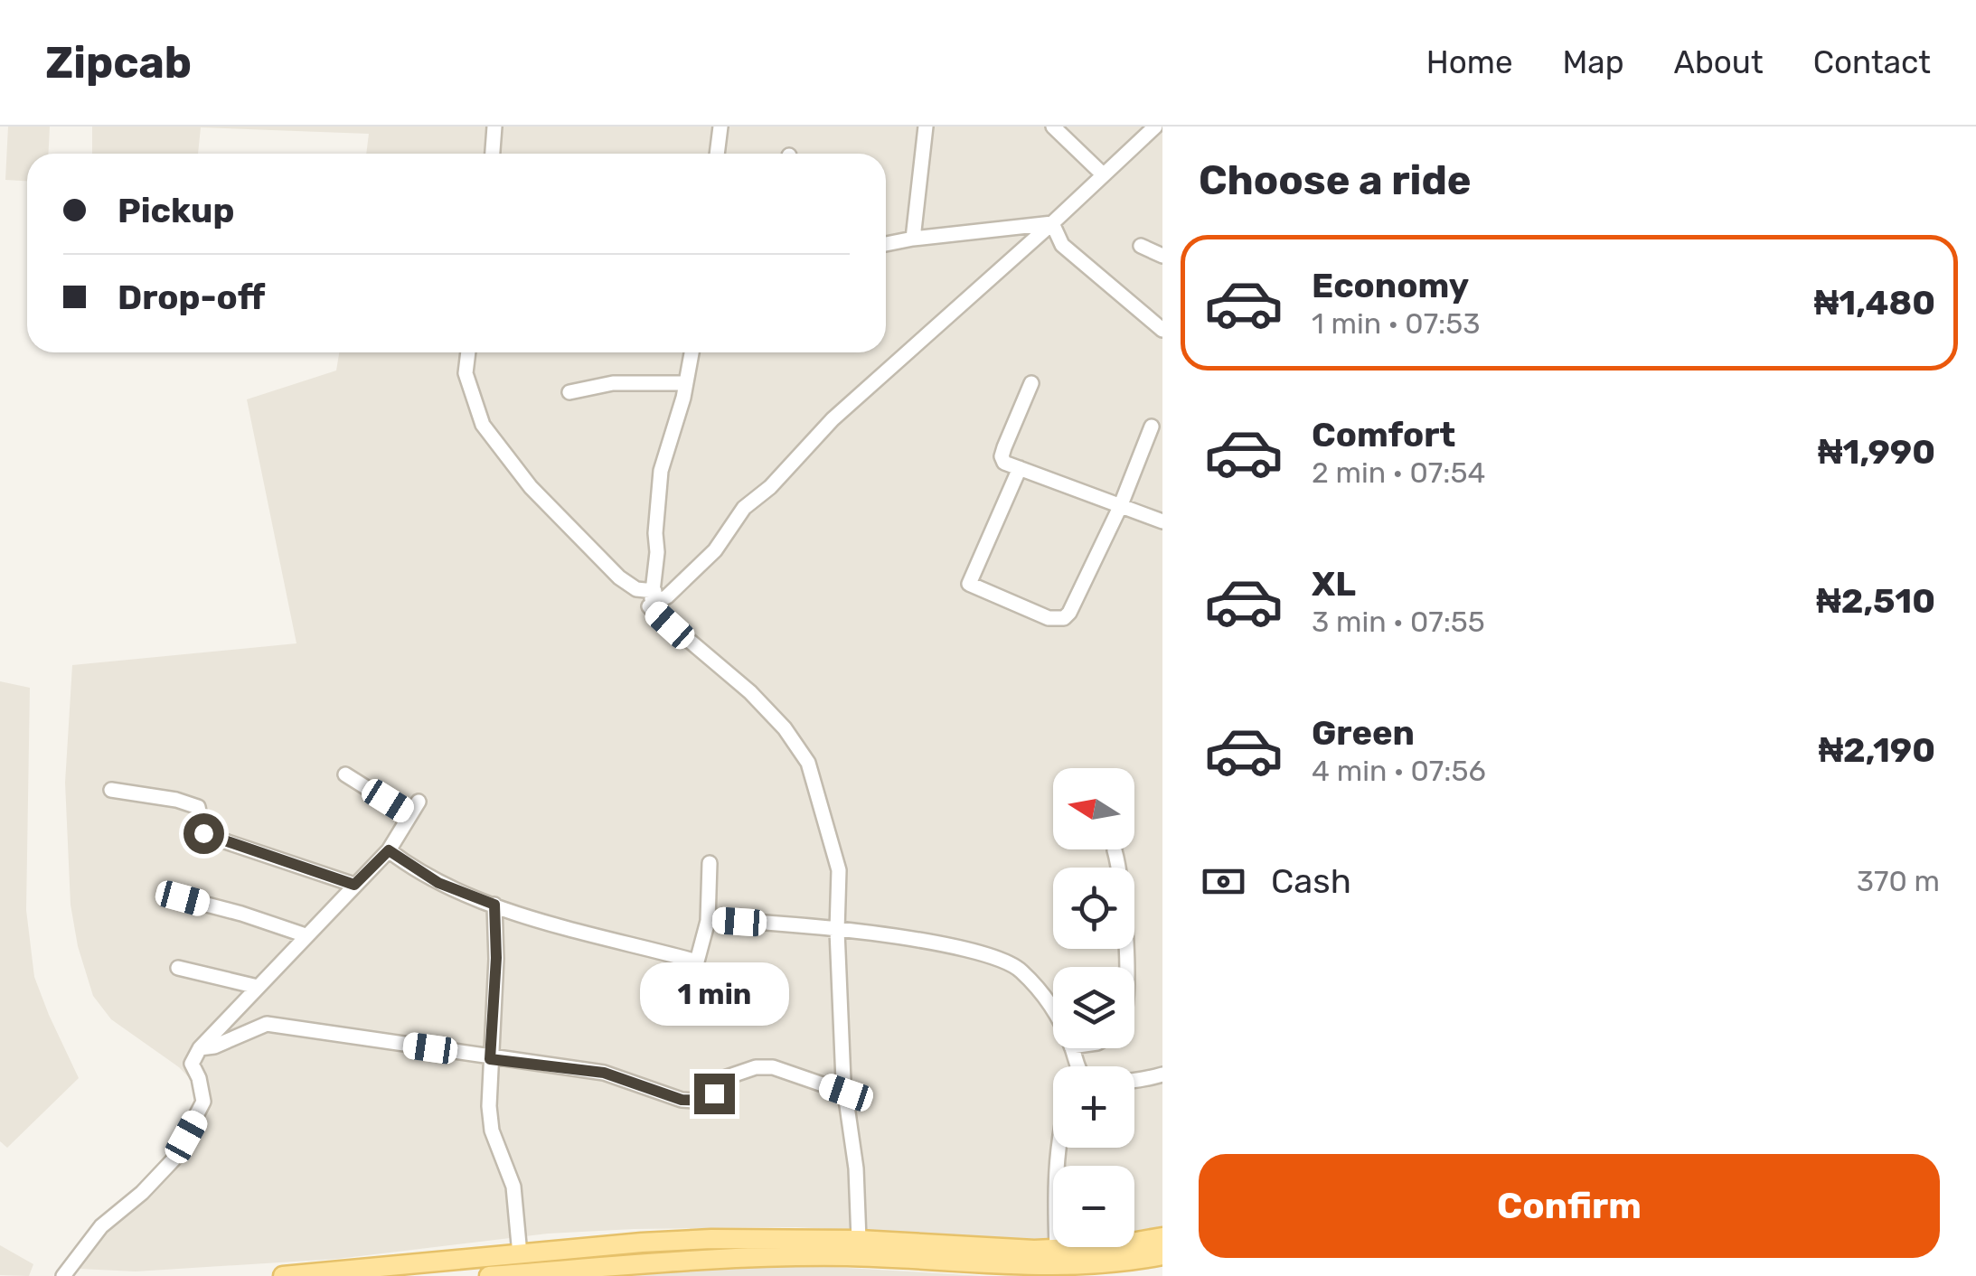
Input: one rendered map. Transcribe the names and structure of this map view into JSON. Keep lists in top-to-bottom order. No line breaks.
{"north":"left","page":{"header":"Zipcab","nav":["Home","Map","About","Contact"],"heading":"Choose a ride","banner":["Pickup","Drop-off"],"list":[{"name":"Economy","note":"1 min · 07:53","value":"₦1,480"},{"name":"Comfort","note":"2 min · 07:54","value":"₦1,990"},{"name":"XL","note":"3 min · 07:55","value":"₦2,510"},{"name":"Green","note":"4 min · 07:56","value":"₦2,190"}],"map_buttons":["+","−"],"pay":["Cash","370 m"],"bubble":"1 min","buttons":"Confirm"}}
